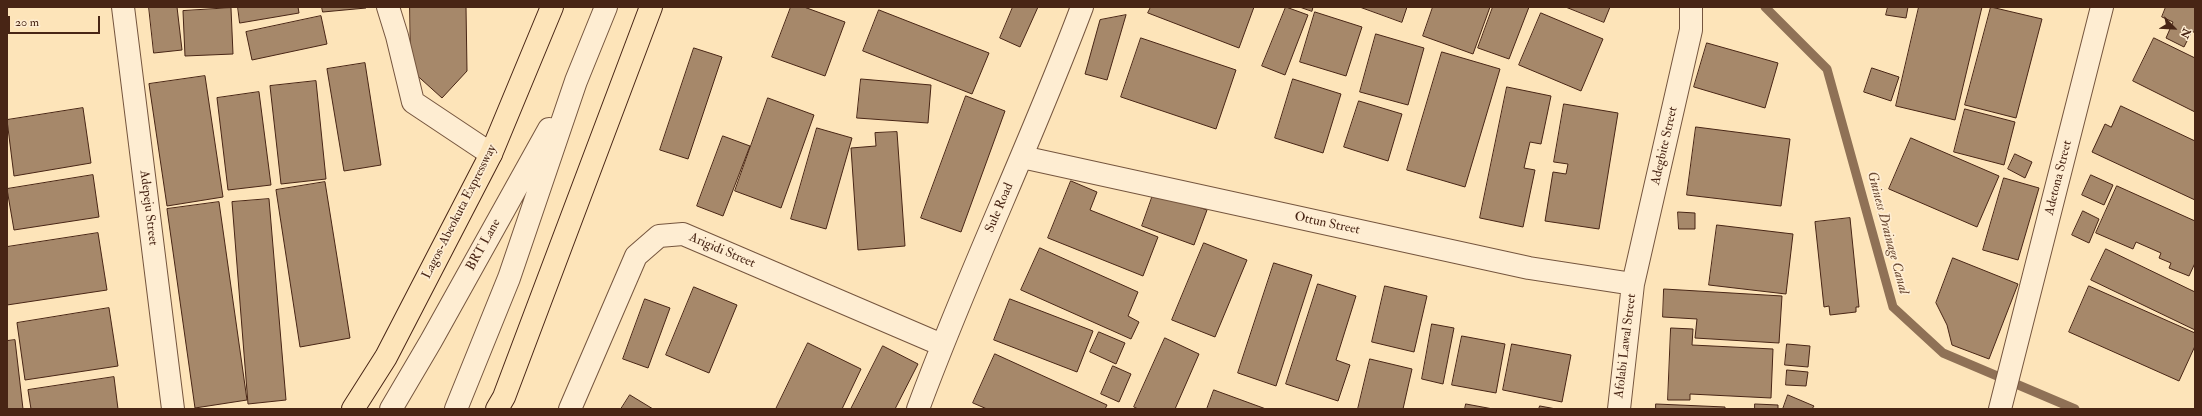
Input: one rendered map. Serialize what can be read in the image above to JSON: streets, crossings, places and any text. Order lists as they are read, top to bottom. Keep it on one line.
{"streets":{"highway":["Lagos-Abeokuta Expressway"],"street":["Adegbite Street","Adetona Street","Adepeju Street","Sule Road","Ottun Street","BRT Lane","Arigidi Street","Afolabi Lawal Street"]},"crossings":[["Adegbite Street","Ottun Street"],["Adegbite Street","Afolabi Lawal Street"],["Sule Road","Ottun Street"],["Sule Road","Arigidi Street"],["Ottun Street","Afolabi Lawal Street"]],"water":["Guiness Drainage Canal"],"scale_bar":"20 m","north":"bottom right"}
